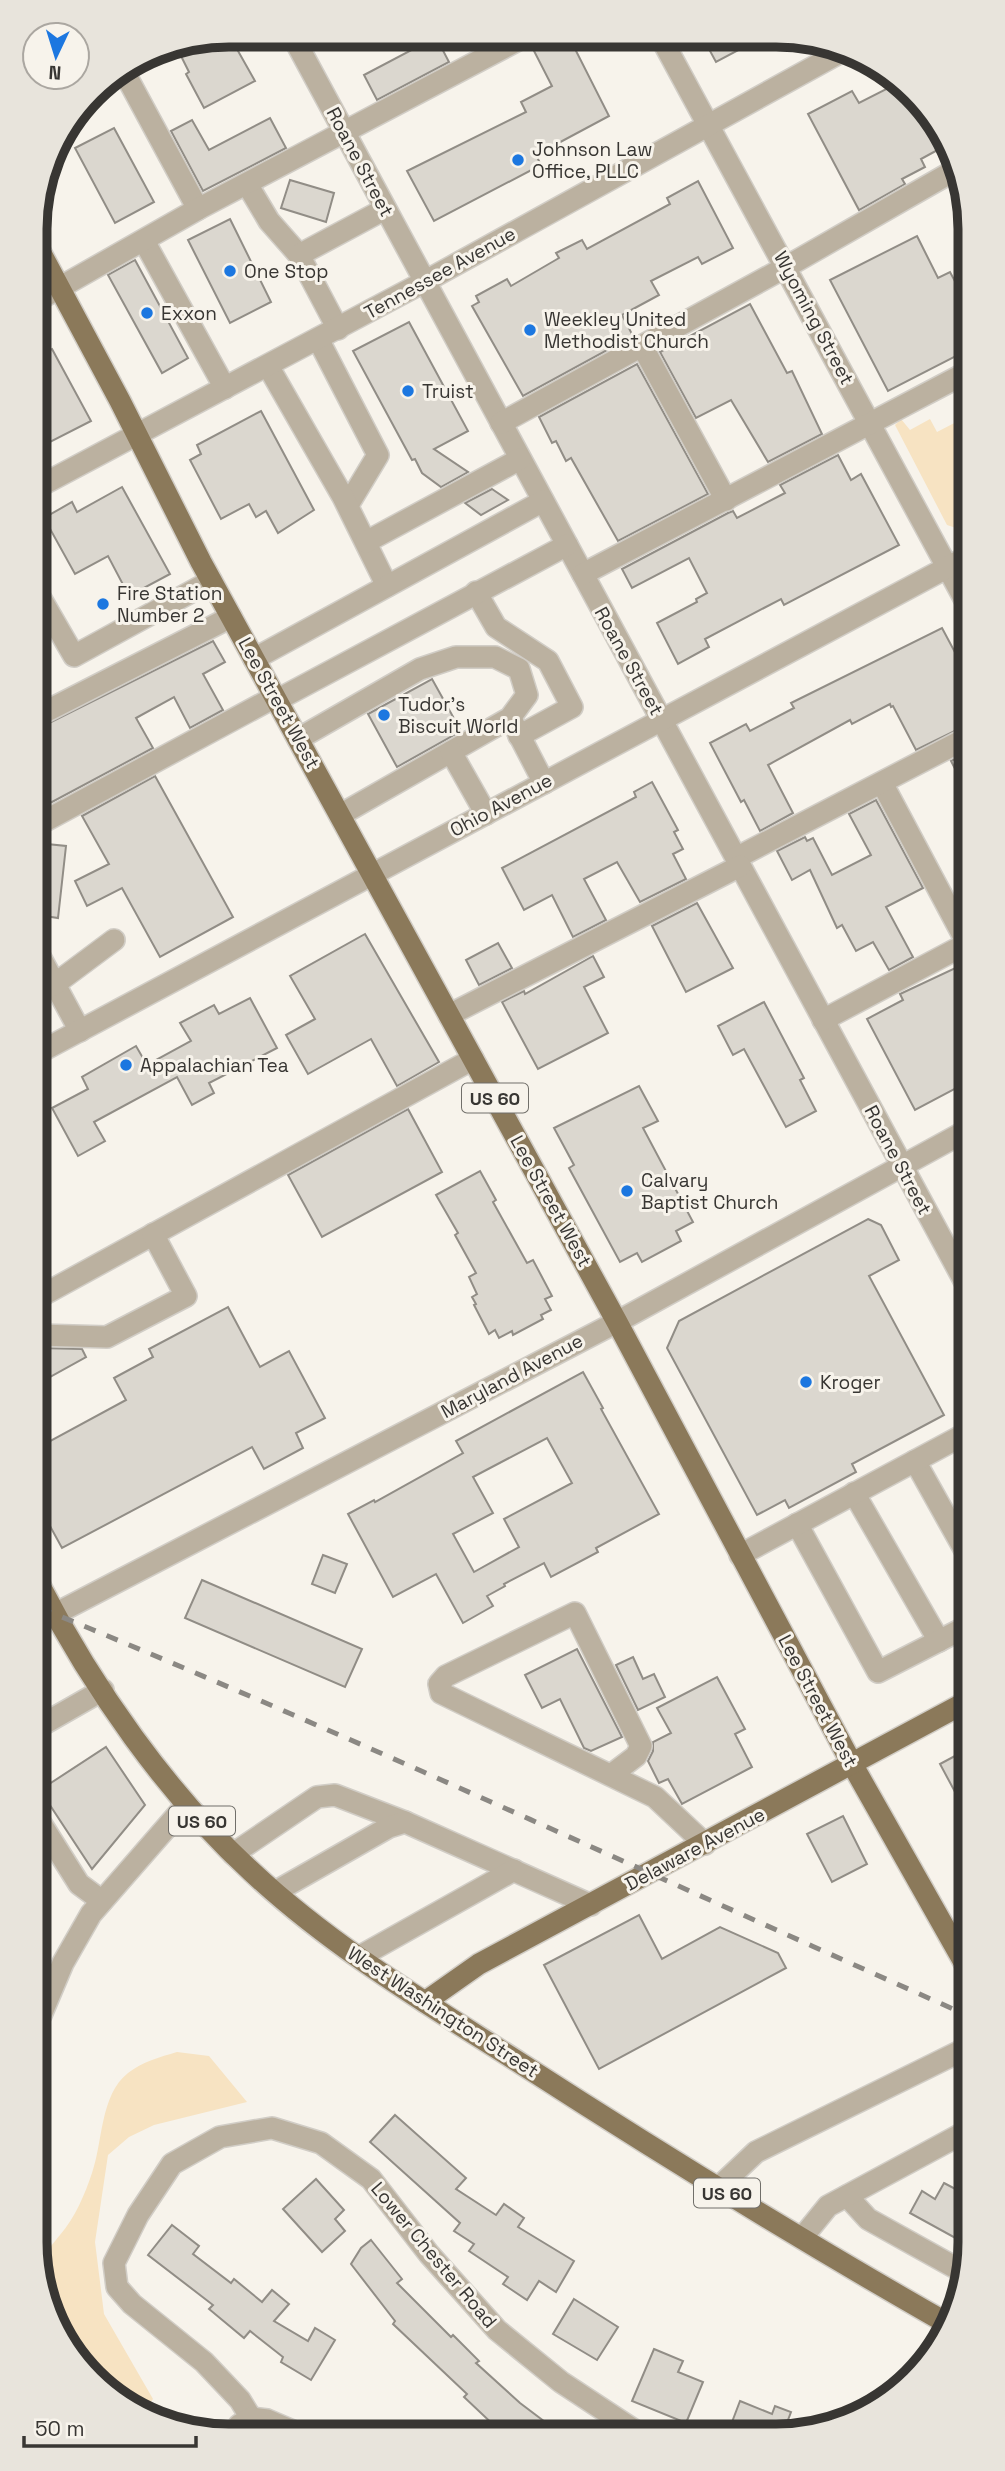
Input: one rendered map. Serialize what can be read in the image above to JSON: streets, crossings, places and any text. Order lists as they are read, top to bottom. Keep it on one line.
{"streets":{"main road":["Lee Street West","US 60","Delaware Avenue","West Washington Street"],"street":["Roane Street","Tennessee Avenue","Wyoming Street","Ohio Avenue","Maryland Avenue","Lower Chester Road"]},"crossings":[["Roane Street","Tennessee Avenue"],["Roane Street","Ohio Avenue"],["Roane Street","Maryland Avenue"],["Tennessee Avenue","Wyoming Street"],["Tennessee Avenue","Lee Street West"],["Wyoming Street","Ohio Avenue"],["Lee Street West","Ohio Avenue"],["Lee Street West","Maryland Avenue"],["Lee Street West","Delaware Avenue"],["Maryland Avenue","West Washington Street"],["Delaware Avenue","West Washington Street"]],"places":["Johnson Law Office, PLLC","One Stop","Exxon","Weekley United Methodist Church","Truist","Fire Station Number 2","Tudor's Biscuit World","Appalachian Tea","Calvary Baptist Church","Kroger"],"scale_bar":"50 m","north":"bottom"}
